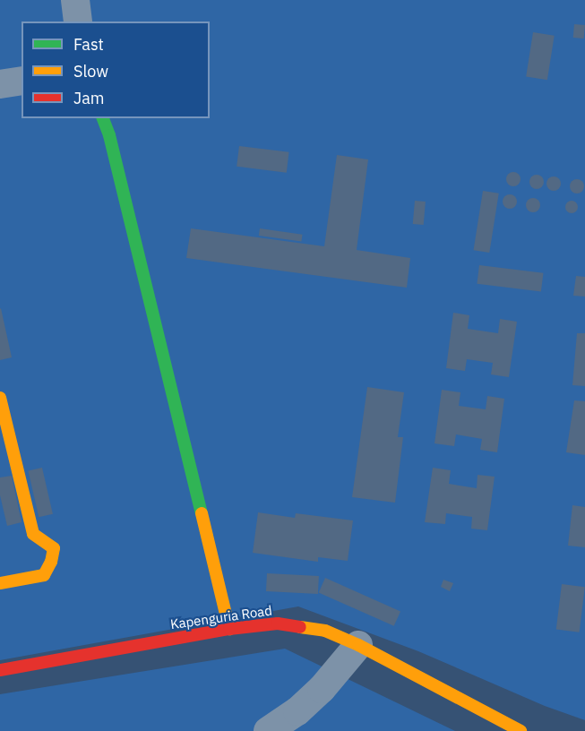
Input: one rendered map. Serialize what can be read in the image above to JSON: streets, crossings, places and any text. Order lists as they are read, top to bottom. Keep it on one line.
{"streets":{"street":["Kapenguria Road"]},"legend":["Fast","Slow","Jam"]}
